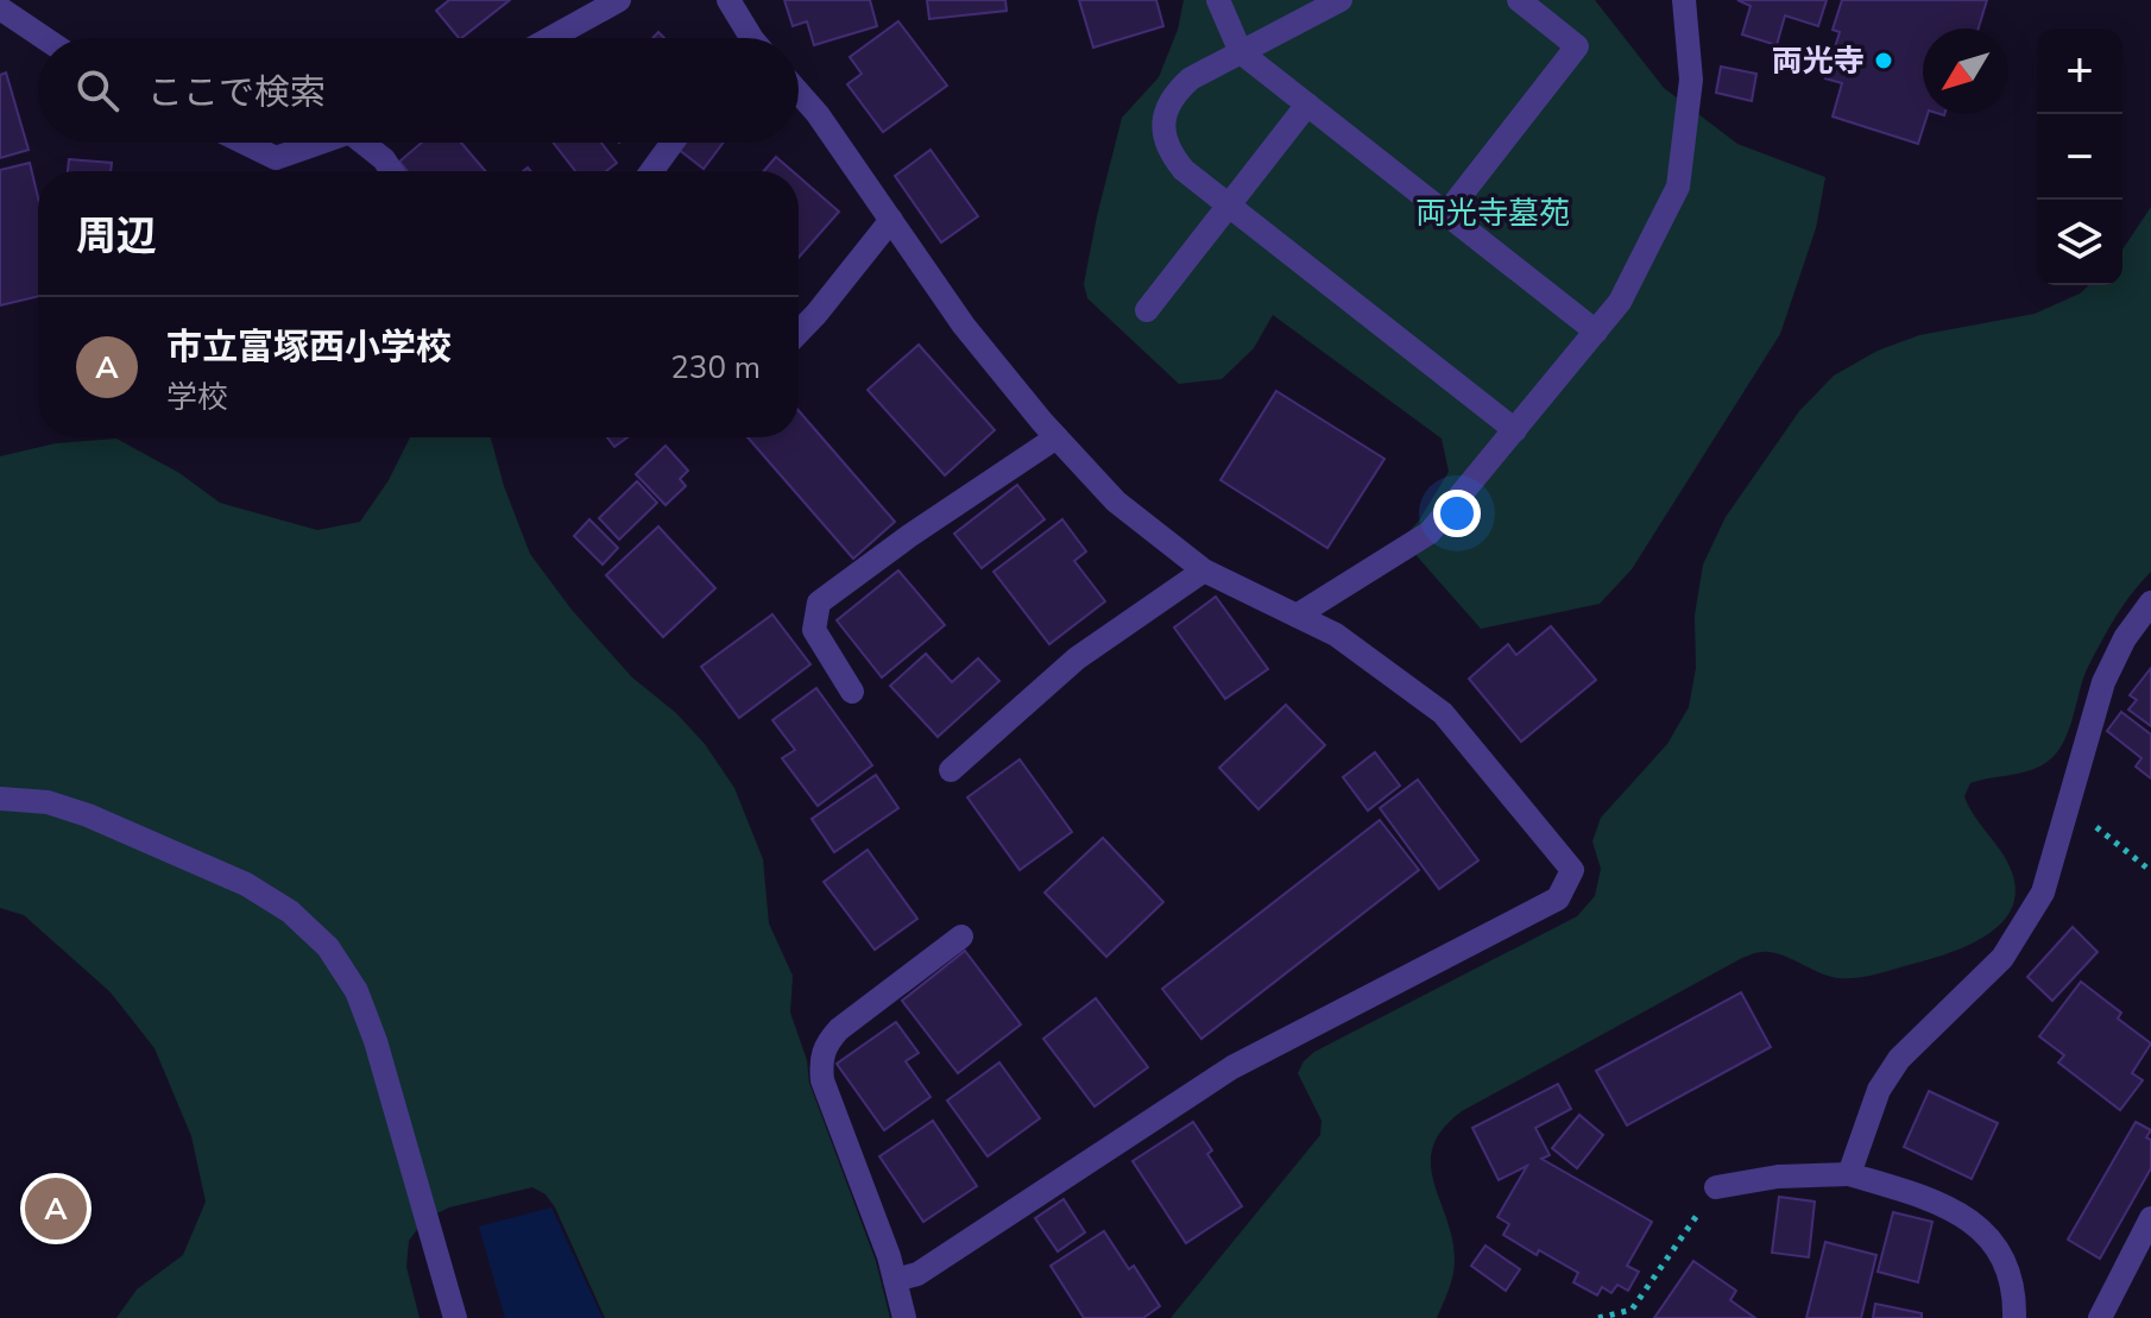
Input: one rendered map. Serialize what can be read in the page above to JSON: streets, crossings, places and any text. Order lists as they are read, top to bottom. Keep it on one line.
{"parks":["両光寺墓苑"],"places":["両光寺"],"north":"bottom left","page":{"map_buttons":["+","−"],"search":"ここで検索","heading":"周辺","list":[{"mark":"A","name":"市立富塚西小学校","note":"学校","value":"230 m"}],"pins":"A"}}
